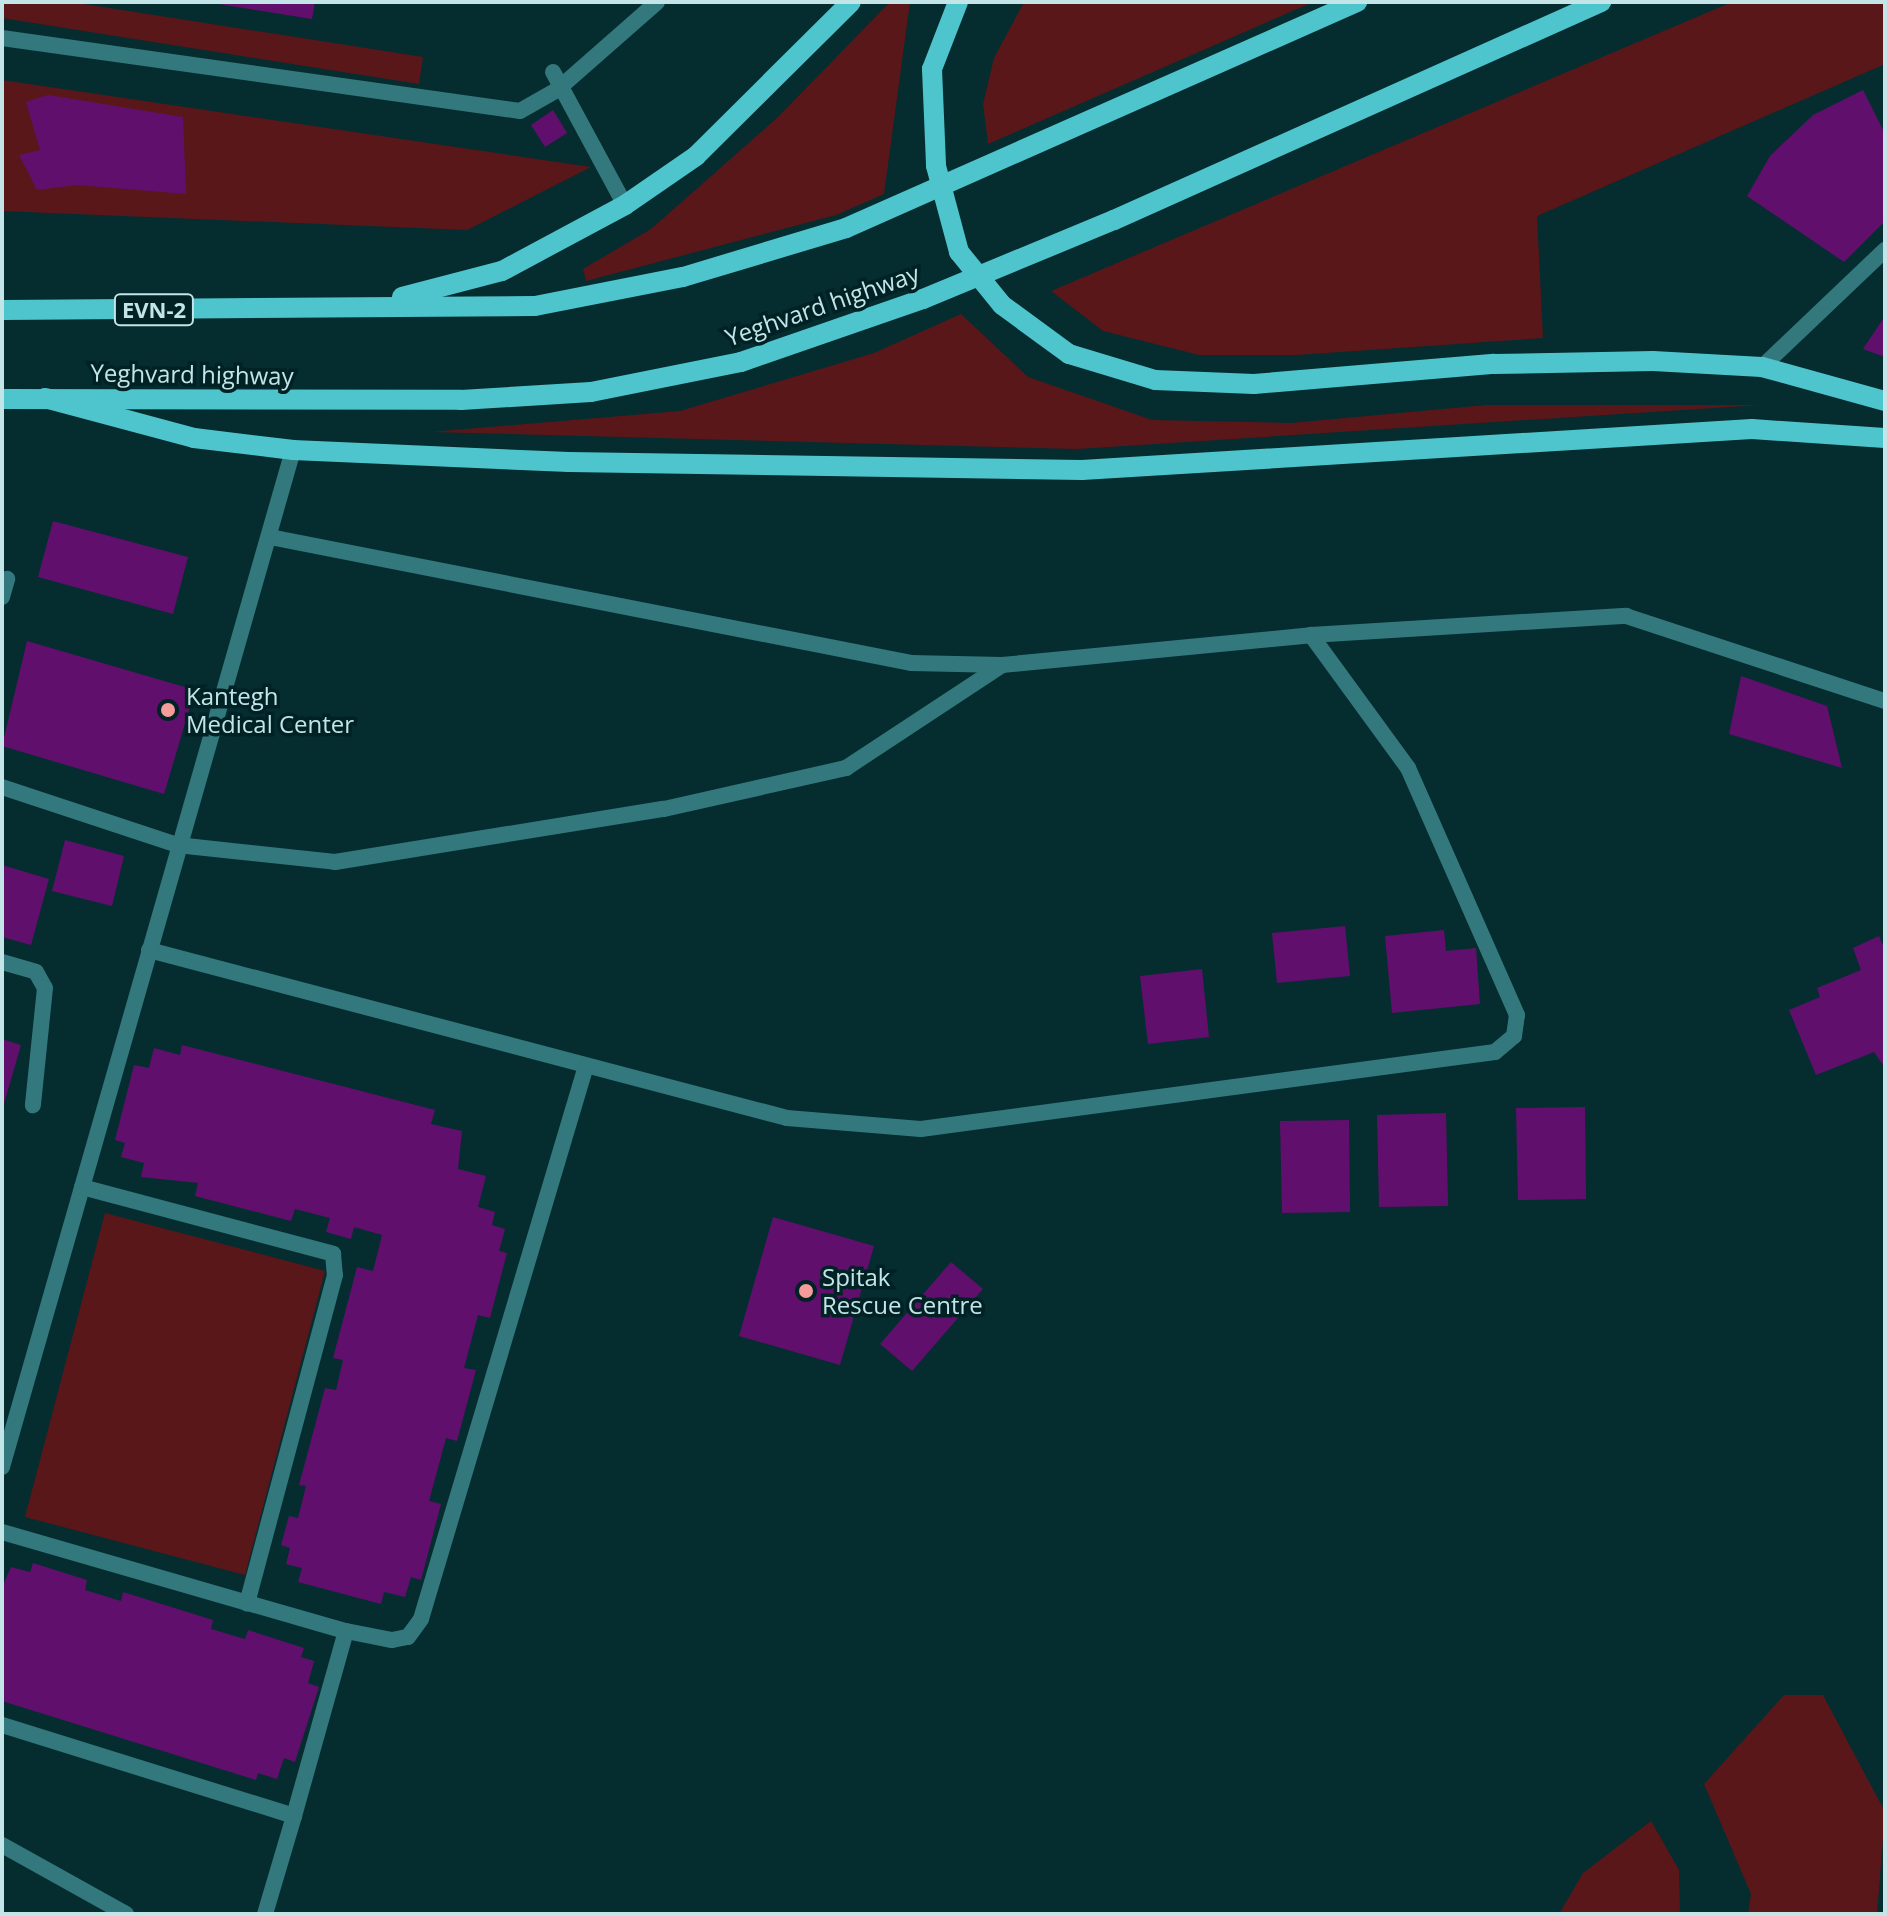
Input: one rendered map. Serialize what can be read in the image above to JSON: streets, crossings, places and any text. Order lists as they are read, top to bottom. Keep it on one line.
{"streets":{"main road":["Yeghvard highway","EVN-2"]},"places":["Kantegh Medical Center","Spitak Rescue Centre"]}
